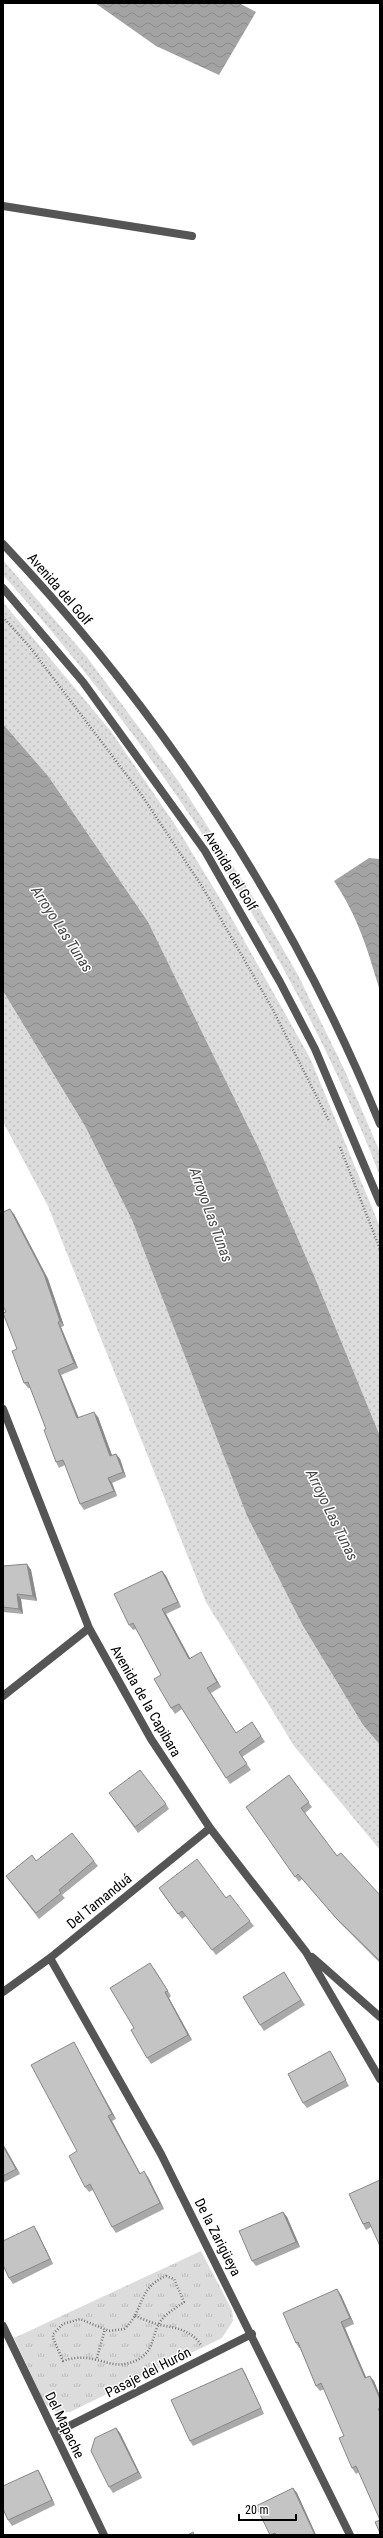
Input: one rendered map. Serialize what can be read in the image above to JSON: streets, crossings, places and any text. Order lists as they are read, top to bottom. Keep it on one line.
{"streets":{"street":["Avenida del Golf","Avenida de la Capibara","Del Tamanduá","De la Zarigüeya","Pasaje del Hurón","Del Mapache"]},"crossings":[["Avenida de la Capibara","Del Tamanduá"],["Del Tamanduá","De la Zarigüeya"],["De la Zarigüeya","Pasaje del Hurón"],["Pasaje del Hurón","Del Mapache"]],"water":["Arroyo Las Tunas"],"scale_bar":"20 m"}
